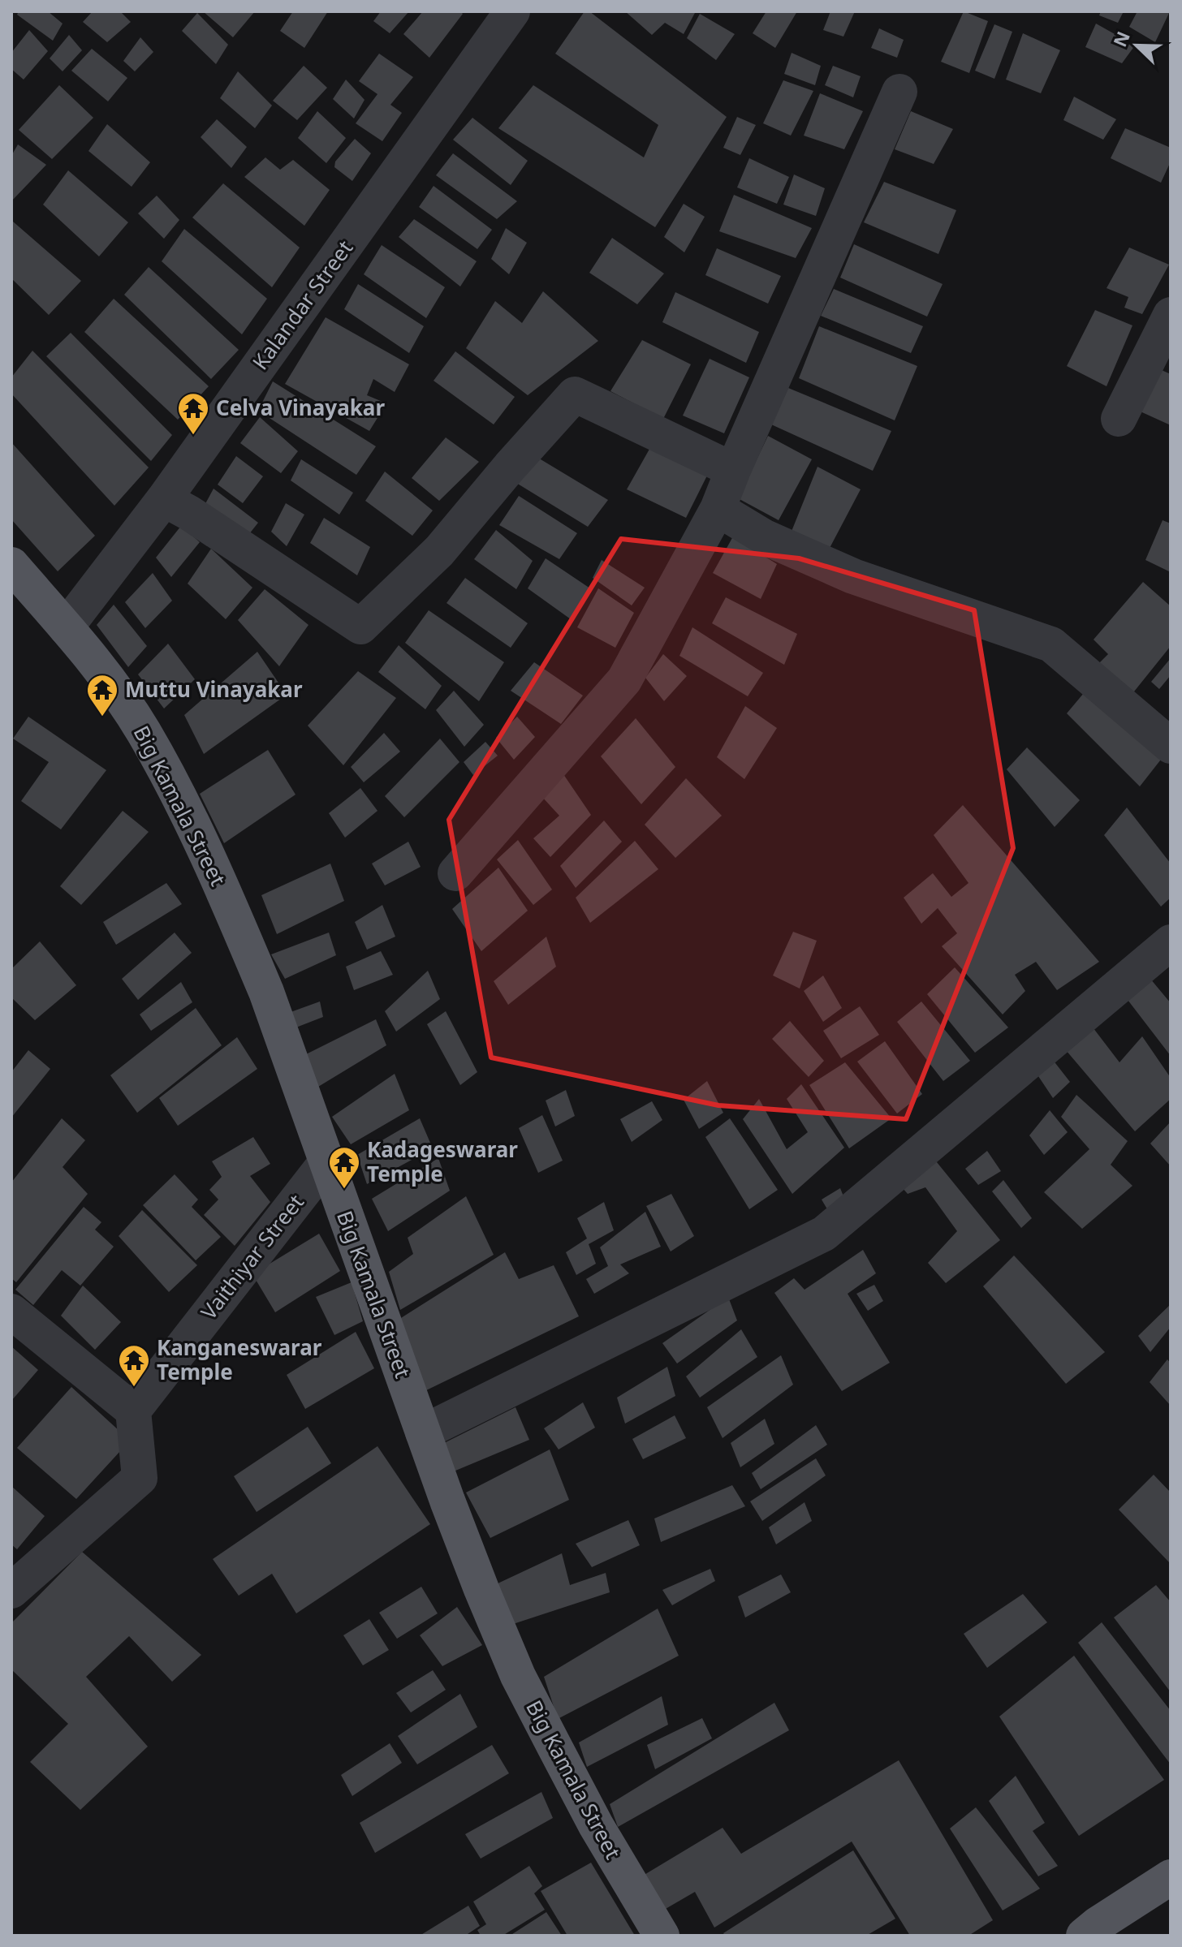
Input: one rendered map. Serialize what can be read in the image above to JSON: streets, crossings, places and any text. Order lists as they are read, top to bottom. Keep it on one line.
{"streets":{"main road":["Big Kamala Street"],"street":["Kalandar Street","Vaithiyar Street"]},"crossings":[["Kalandar Street","Big Kamala Street"],["Big Kamala Street","Vaithiyar Street"]],"places":{"temple":["Celva Vinayakar","Muttu Vinayakar","Kadageswarar Temple","Kanganeswarar Temple"]},"north":"top left"}
